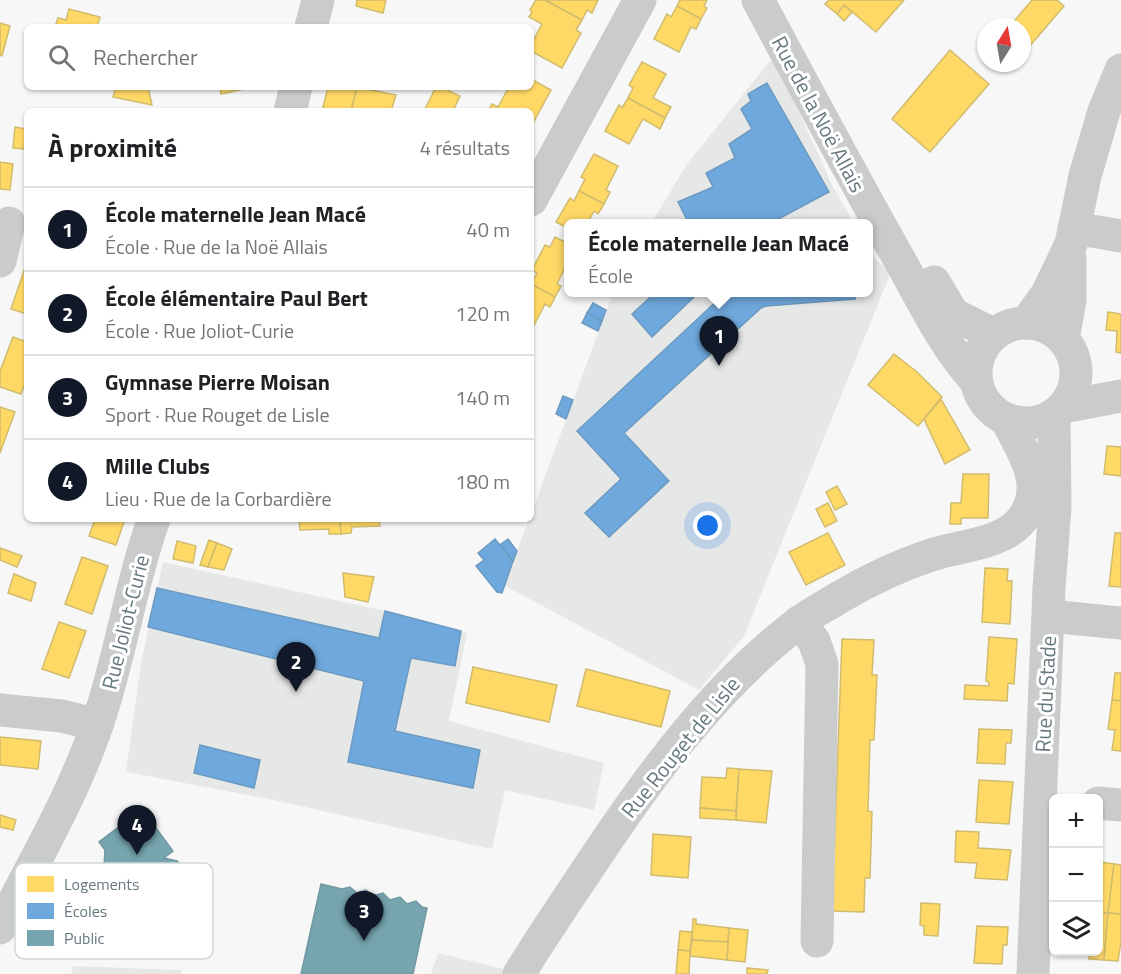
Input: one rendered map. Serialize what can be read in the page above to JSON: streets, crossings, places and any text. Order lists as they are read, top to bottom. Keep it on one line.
{"streets":{"street":["Rue de la Noë Allais","Rue Joliot-Curie","Rue du Stade","Rue Rouget de Lisle"]},"crossings":[["Rue de la Noë Allais","Rue du Stade"]],"legend":["Logements","Écoles","Public"],"north":"top","page":{"search":"Rechercher","heading":["À proximité","4 résultats"],"list":[{"mark":"1","name":"École maternelle Jean Macé","note":"École · Rue de la Noë Allais","value":"40 m"},{"mark":"2","name":"École élémentaire Paul Bert","note":"École · Rue Joliot-Curie","value":"120 m"},{"mark":"3","name":"Gymnase Pierre Moisan","note":"Sport · Rue Rouget de Lisle","value":"140 m"},{"mark":"4","name":"Mille Clubs","note":"Lieu · Rue de la Corbardière","value":"180 m"}],"popup":["École maternelle Jean Macé","École"],"pins":["1","2","4","3"],"map_buttons":["+","−"]}}
